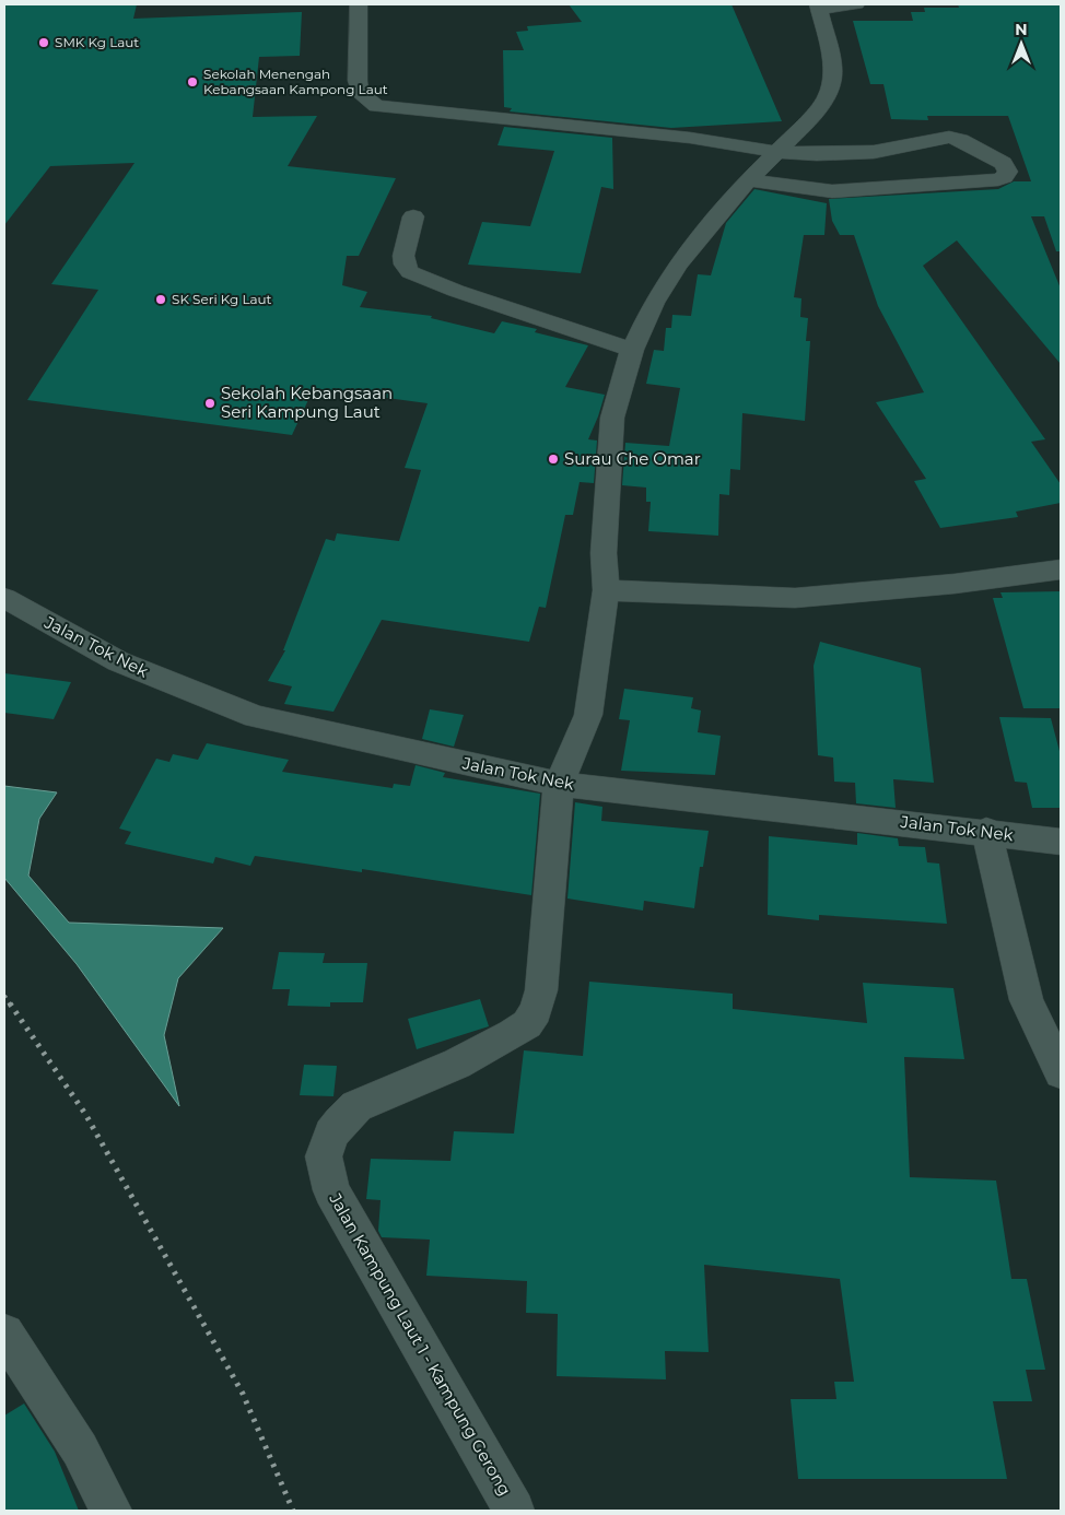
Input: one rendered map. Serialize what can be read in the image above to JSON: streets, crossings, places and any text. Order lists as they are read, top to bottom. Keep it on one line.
{"streets":{"street":["Jalan Tok Nek","Jalan Kampung Laut 1 - Kampung Gerong"]},"crossings":[["Jalan Tok Nek","Jalan Kampung Laut 1 - Kampung Gerong"]],"places":["SMK Kg Laut","Sekolah Menengah Kebangsaan Kampong Laut","SK Seri Kg Laut","Sekolah Kebangsaan Seri Kampung Laut","Surau Che Omar"],"north":"top"}
